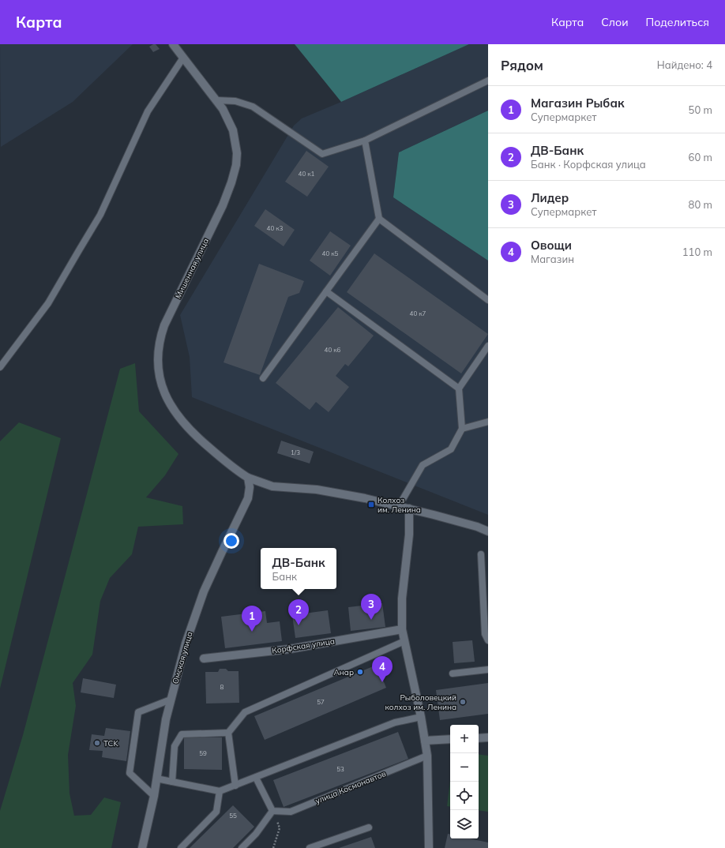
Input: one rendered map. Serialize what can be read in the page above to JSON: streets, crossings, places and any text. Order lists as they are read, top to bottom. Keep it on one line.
{"streets":{"main road":["Мишенная улица","Корфская улица","Омская улица"],"lane":["улица Космонавтов"]},"crossings":[["Мишенная улица","Омская улица"]],"places":{"transit":["Колхоз им. Ленина"],"other":["Анар","Рыболовецкий колхоз им. Ленина","TCK"]},"house_numbers":["40 к1","40 к3","40 к5","40 к7","40 к6","1/3","8","57","59","53","55"],"page":{"header":"Карта","nav":["Карта","Слои","Поделиться"],"heading":["Рядом","Найдено: 4"],"list":[{"mark":"1","name":"Магазин Рыбак","note":"Супермаркет","value":"50 m"},{"mark":"2","name":"ДВ-Банк","note":"Банк · Корфская улица","value":"60 m"},{"mark":"3","name":"Лидер","note":"Супермаркет","value":"80 m"},{"mark":"4","name":"Овощи","note":"Магазин","value":"110 m"}],"popup":["ДВ-Банк","Банк"],"pins":["3","2","1","4"],"map_buttons":["+","−"]}}
